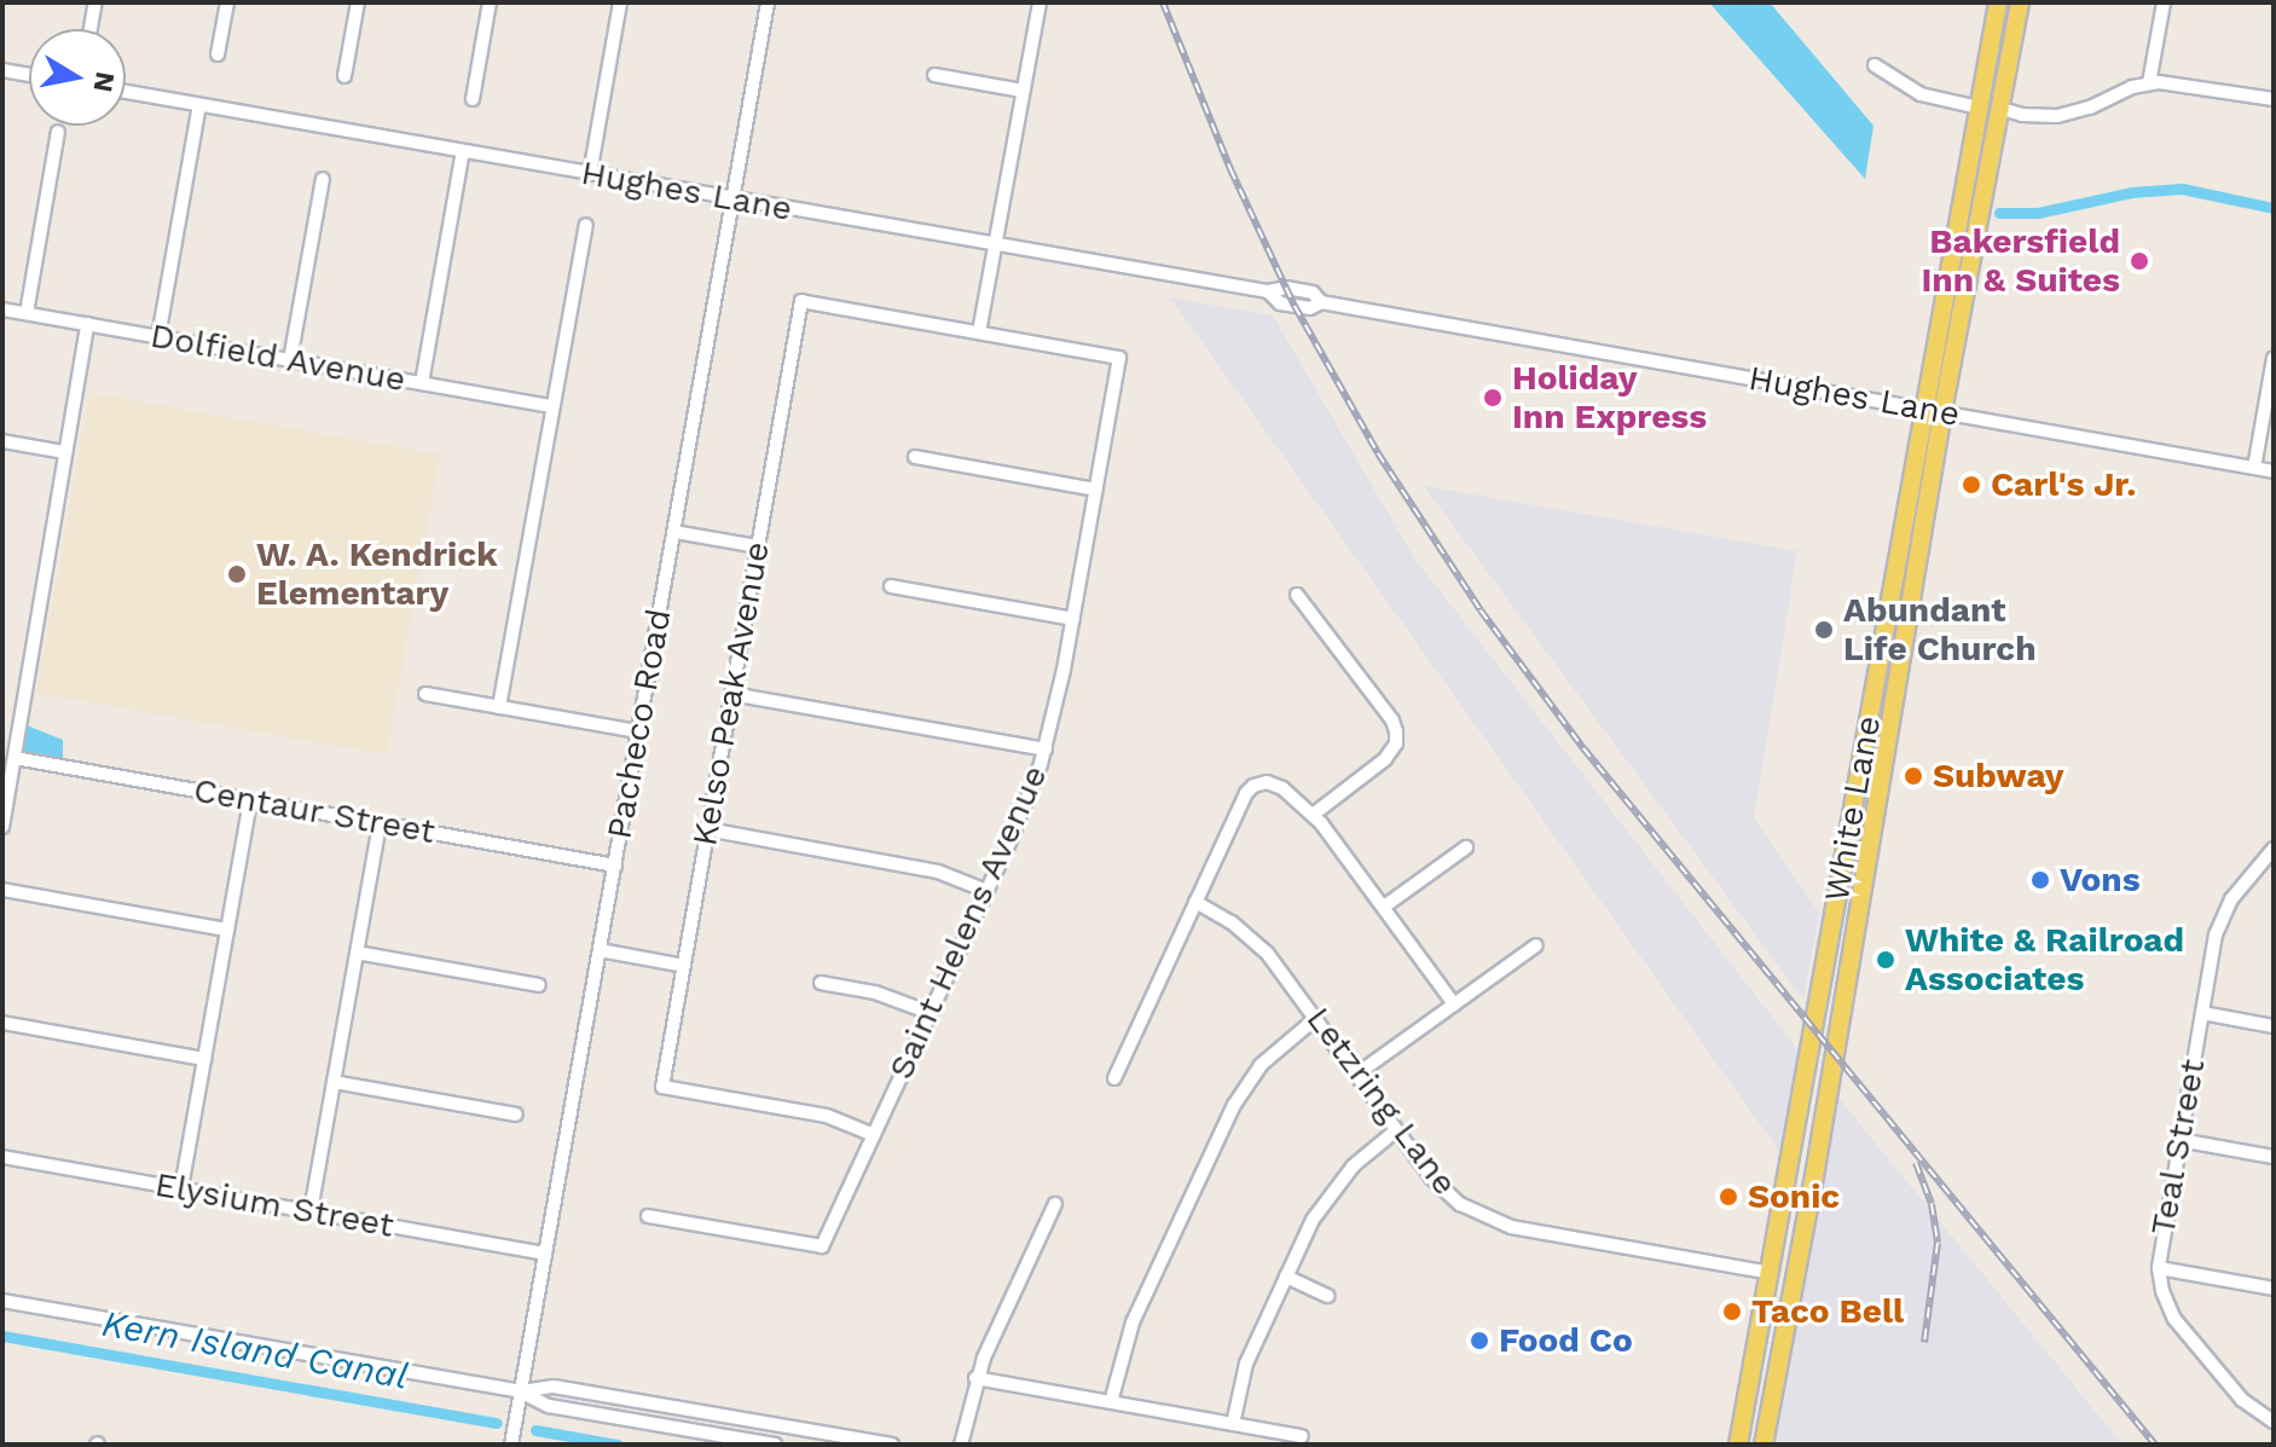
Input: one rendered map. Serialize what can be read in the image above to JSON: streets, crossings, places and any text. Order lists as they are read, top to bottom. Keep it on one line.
{"streets":{"main road":["White Lane"],"street":["Hughes Lane","Dolfield Avenue","Kelso Peak Avenue","Pacheco Road","Centaur Street","Saint Helens Avenue","Letzring Lane","Teal Street","Elysium Street"]},"crossings":[["Hughes Lane","Pacheco Road"],["Hughes Lane","White Lane"],["Kelso Peak Avenue","Saint Helens Avenue"],["Pacheco Road","Centaur Street"],["Pacheco Road","Elysium Street"],["White Lane","Letzring Lane"]],"water":["Kern Island Canal"],"places":["Bakersfield Inn & Suites","Holiday Inn Express","Carl's Jr.","W. A. Kendrick Elementary","Abundant Life Church","Subway","Vons","White & Railroad Associates","Sonic","Taco Bell","Food Co"],"north":"right"}
